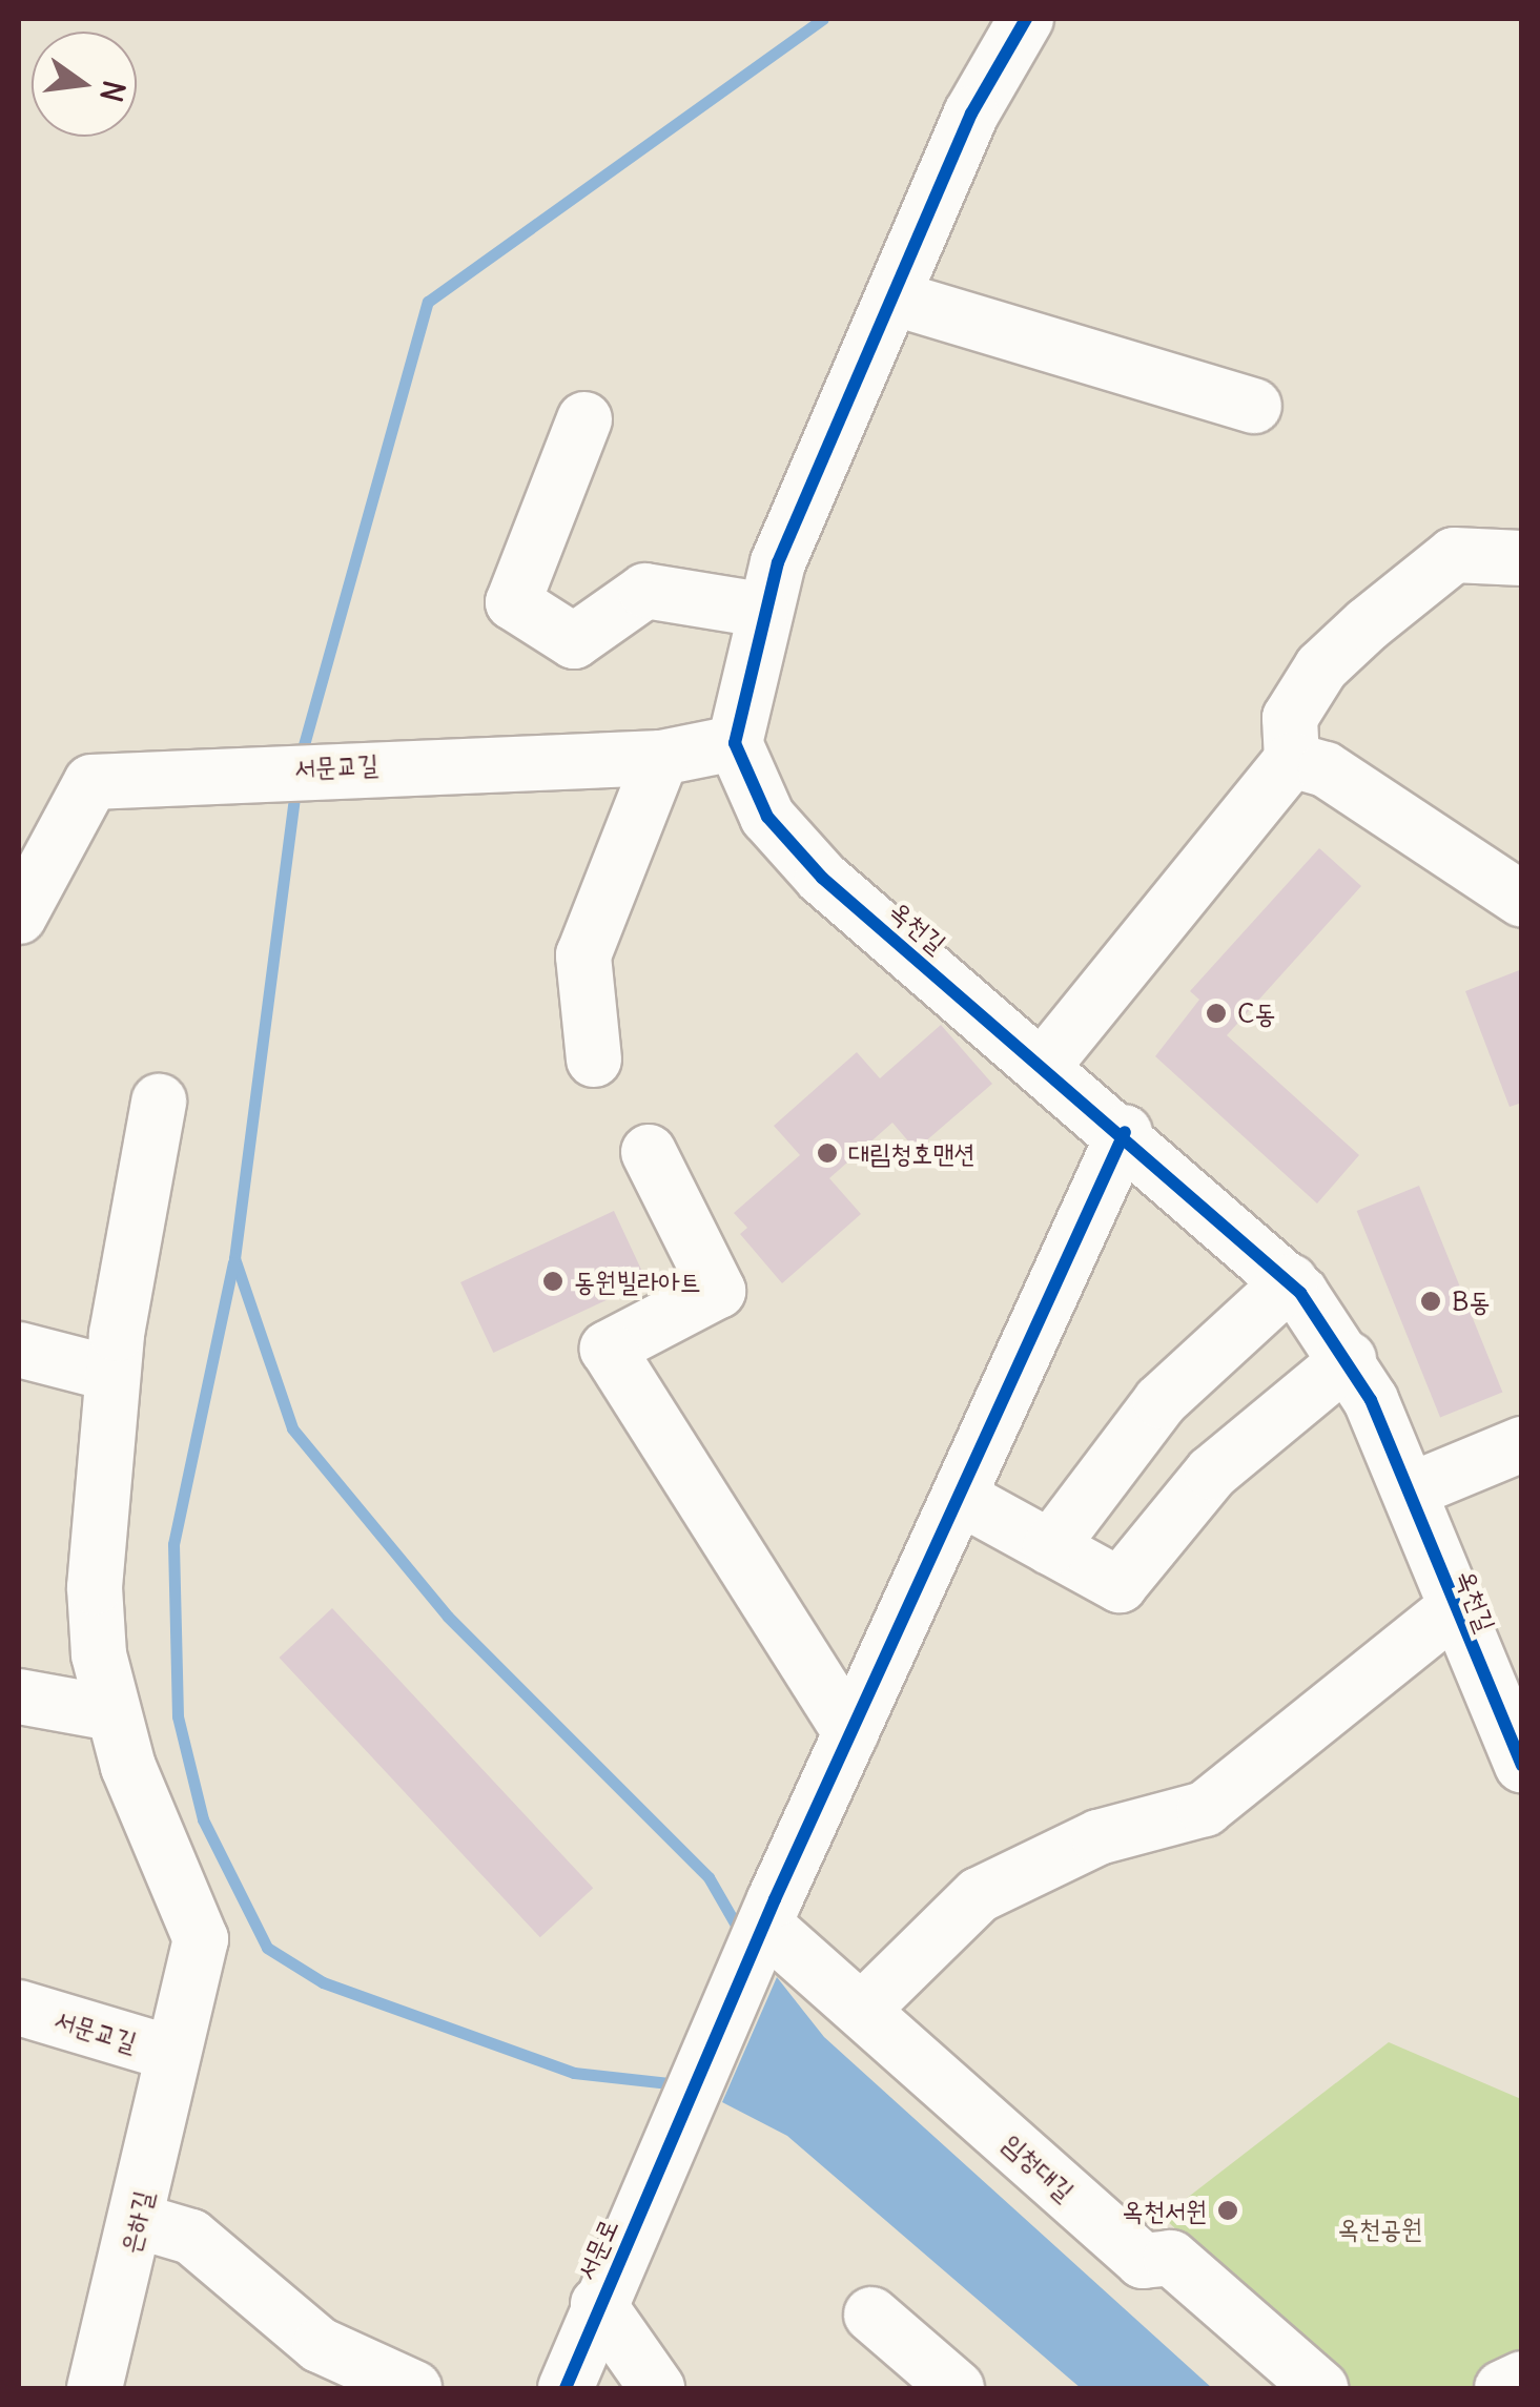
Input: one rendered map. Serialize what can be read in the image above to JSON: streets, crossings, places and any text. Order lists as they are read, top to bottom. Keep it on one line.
{"streets":{"street":["서문교길","옥천길","임청대길","은하길","서문로"]},"crossings":[["서문교길","옥천길"],["서문교길","은하길"],["옥천길","임청대길"],["옥천길","서문로"],["임청대길","서문로"]],"parks":["옥천공원"],"places":["C동","대림청호맨션","동원빌라아트","B동","옥천서원"],"north":"right"}
